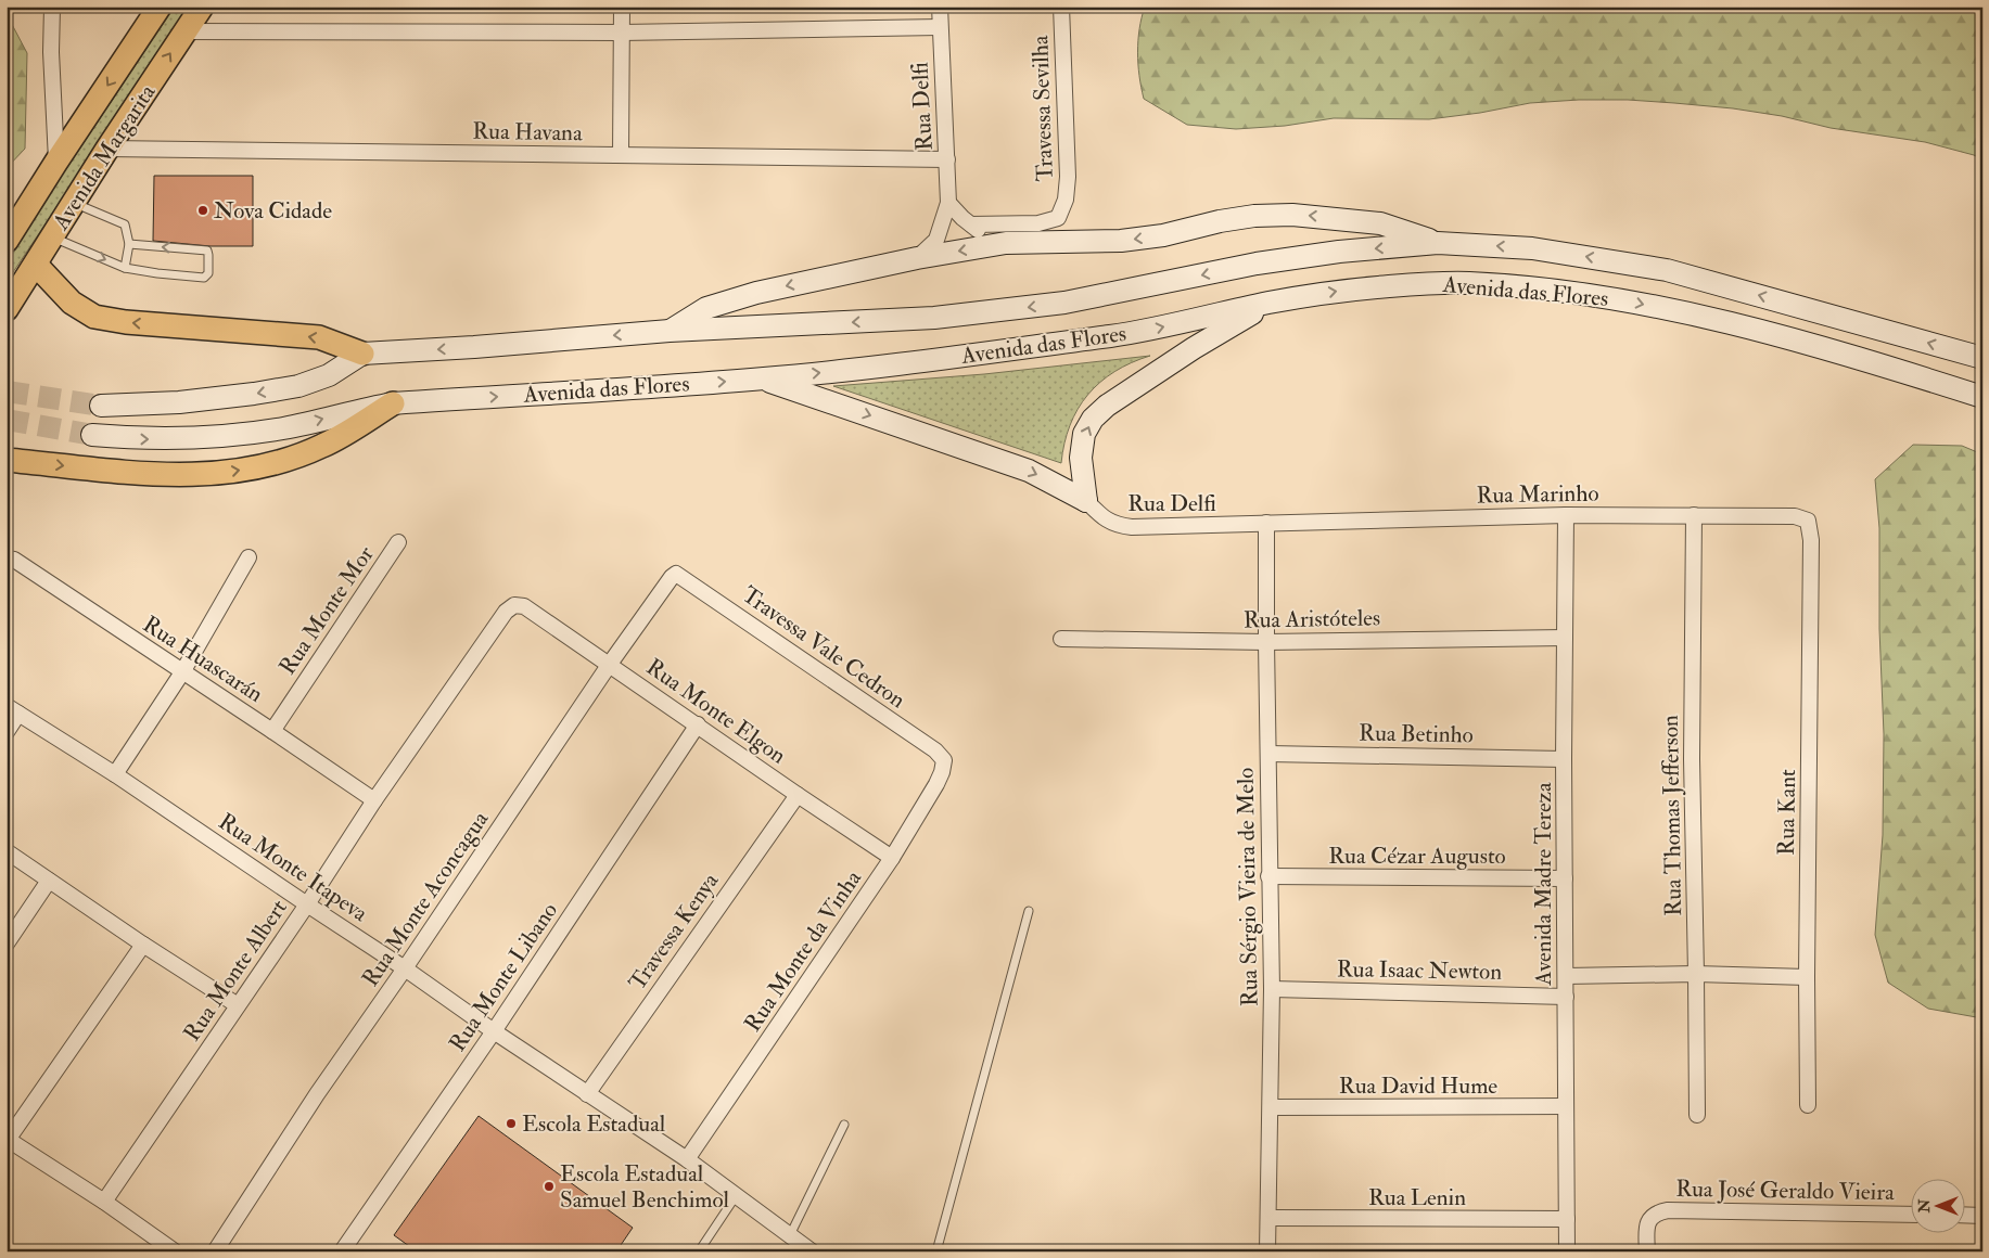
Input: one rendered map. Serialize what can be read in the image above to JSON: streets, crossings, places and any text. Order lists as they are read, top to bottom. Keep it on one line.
{"streets":{"main road":["Avenida Margarita","Avenida das Flores"],"street":["Rua Delfi","Travessa Sevilha","Rua Havana","Rua Marinho","Rua Monte Mor","Rua Aristóteles","Travessa Vale Cedron","Rua Huascarán","Rua Monte Elgon","Rua Betinho","Rua Kant","Rua Thomas Jefferson","Rua Cézar Augusto","Rua Monte Itapeva","Avenida Madre Tereza","Rua Sérgio Vieira de Melo","Rua Monte Aconcagua","Travessa Kenya","Rua Monte da Vinha","Rua Monte Albert","Rua Isaac Newton","Rua Monte Libano","Rua David Hume","Rua José Geraldo Vieira","Rua Lenin"]},"crossings":[["Rua Delfi","Rua Havana"],["Rua Delfi","Rua Marinho"],["Rua Delfi","Rua Sérgio Vieira de Melo"],["Rua Havana","Avenida Margarita"],["Rua Marinho","Rua Kant"],["Rua Marinho","Rua Thomas Jefferson"],["Rua Marinho","Avenida Madre Tereza"],["Rua Marinho","Rua Sérgio Vieira de Melo"],["Rua Monte Mor","Rua Huascarán"],["Rua Aristóteles","Avenida Madre Tereza"],["Rua Aristóteles","Rua Sérgio Vieira de Melo"],["Travessa Vale Cedron","Rua Monte Aconcagua"],["Travessa Vale Cedron","Rua Monte da Vinha"],["Rua Huascarán","Rua Monte Albert"],["Rua Monte Elgon","Rua Monte Aconcagua"],["Rua Monte Elgon","Travessa Kenya"],["Rua Monte Elgon","Rua Monte da Vinha"],["Rua Monte Elgon","Rua Monte Albert"],["Rua Monte Elgon","Rua Monte Libano"],["Rua Betinho","Avenida Madre Tereza"],["Rua Betinho","Rua Sérgio Vieira de Melo"],["Rua Cézar Augusto","Avenida Madre Tereza"],["Rua Cézar Augusto","Rua Sérgio Vieira de Melo"],["Rua Monte Itapeva","Rua Monte Aconcagua"],["Rua Monte Itapeva","Travessa Kenya"],["Rua Monte Itapeva","Rua Monte da Vinha"],["Rua Monte Itapeva","Rua Monte Albert"],["Rua Monte Itapeva","Rua Monte Libano"],["Avenida Madre Tereza","Rua Isaac Newton"],["Avenida Madre Tereza","Rua David Hume"],["Avenida Madre Tereza","Rua Lenin"],["Rua Sérgio Vieira de Melo","Rua Isaac Newton"],["Rua Sérgio Vieira de Melo","Rua David Hume"],["Rua Sérgio Vieira de Melo","Rua Lenin"]],"places":["Nova Cidade","Escola Estadual","Escola Estadual Samuel Benchimol"],"north":"left"}
